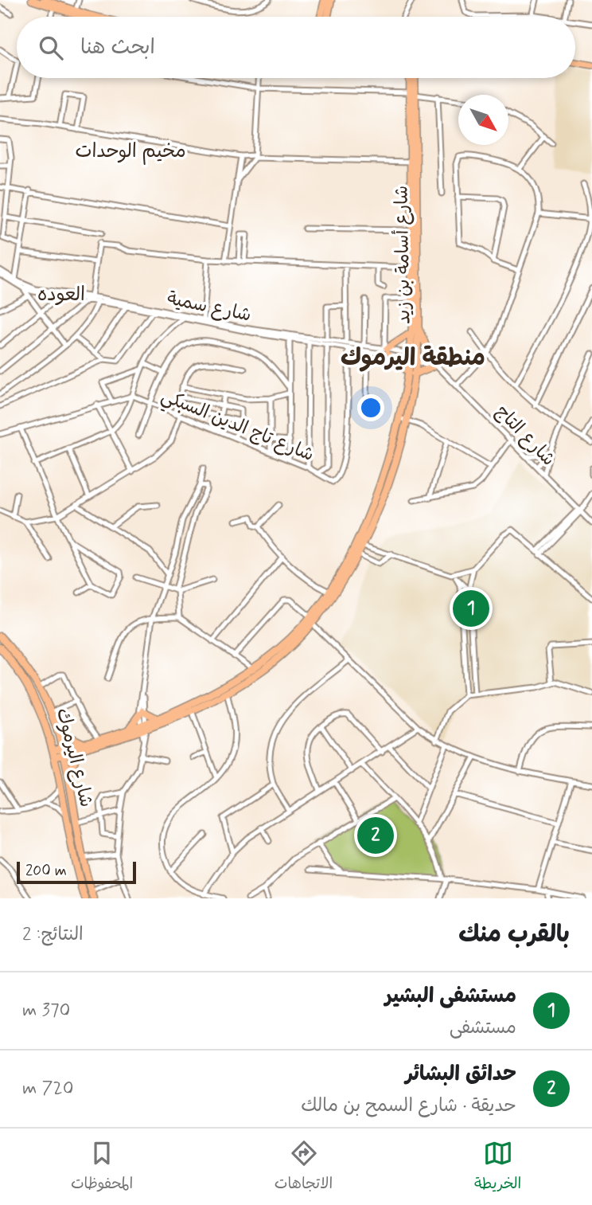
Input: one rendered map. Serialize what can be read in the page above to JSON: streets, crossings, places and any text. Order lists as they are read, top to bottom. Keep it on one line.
{"streets":{"highway":["شارع أسامة بن زيد","شارع اليرموك"],"street":["شارع سمية","شارع تاج الدين السبكي","شارع التاج"]},"crossings":[["شارع أسامة بن زيد","شارع سمية"],["شارع أسامة بن زيد","شارع التاج"],["شارع أسامة بن زيد","شارع اليرموك"],["شارع سمية","شارع تاج الدين السبكي"],["شارع سمية","شارع التاج"]],"districts":["مخيم الوحدات","العوده","منطقة اليرموك"],"scale_bar":"200 m","north":"bottom right","page":{"search":"ابحث هنا","pins":["1","2"],"scale":"200 m","heading":["بالقرب منك","النتائج: 2"],"list":[{"mark":"1","name":"مستشفى البشير","note":"مستشفى","value":"370 m"},{"mark":"2","name":"حدائق البشائر","note":"حديقة · شارع السمح بن مالك","value":"720 m"}],"nav":["الخريطة","الاتجاهات","المحفوظات"]}}
